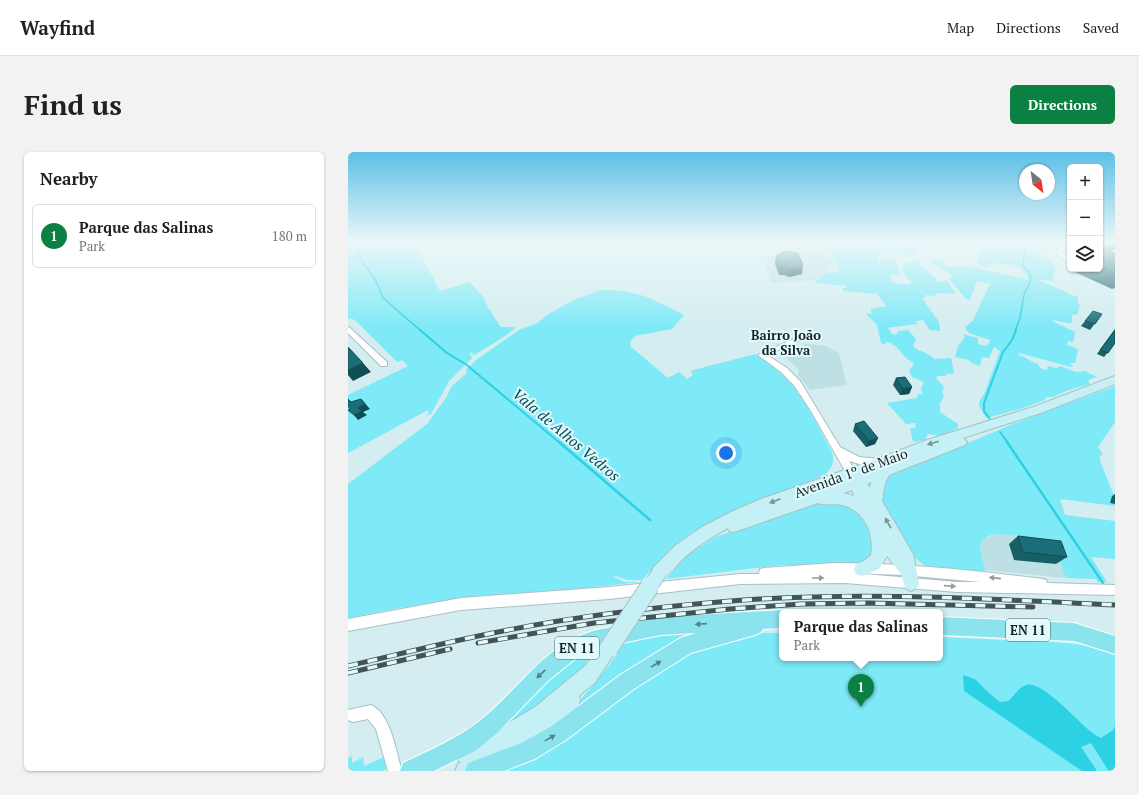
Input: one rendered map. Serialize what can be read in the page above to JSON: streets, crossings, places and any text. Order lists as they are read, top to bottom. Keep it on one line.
{"streets":{"main road":["Avenida 1º de Maio","EN 11"]},"districts":["Bairro João da Silva"],"water":["Vala de Alhos Vedros"],"north":"bottom right","page":{"header":"Wayfind","nav":["Map","Directions","Saved"],"buttons":"Directions","title":"Find us","heading":"Nearby","map_buttons":["+","−"],"list":[{"mark":"1","name":"Parque das Salinas","note":"Park","value":"180 m"}],"popup":["Parque das Salinas","Park"],"pins":"1"}}
